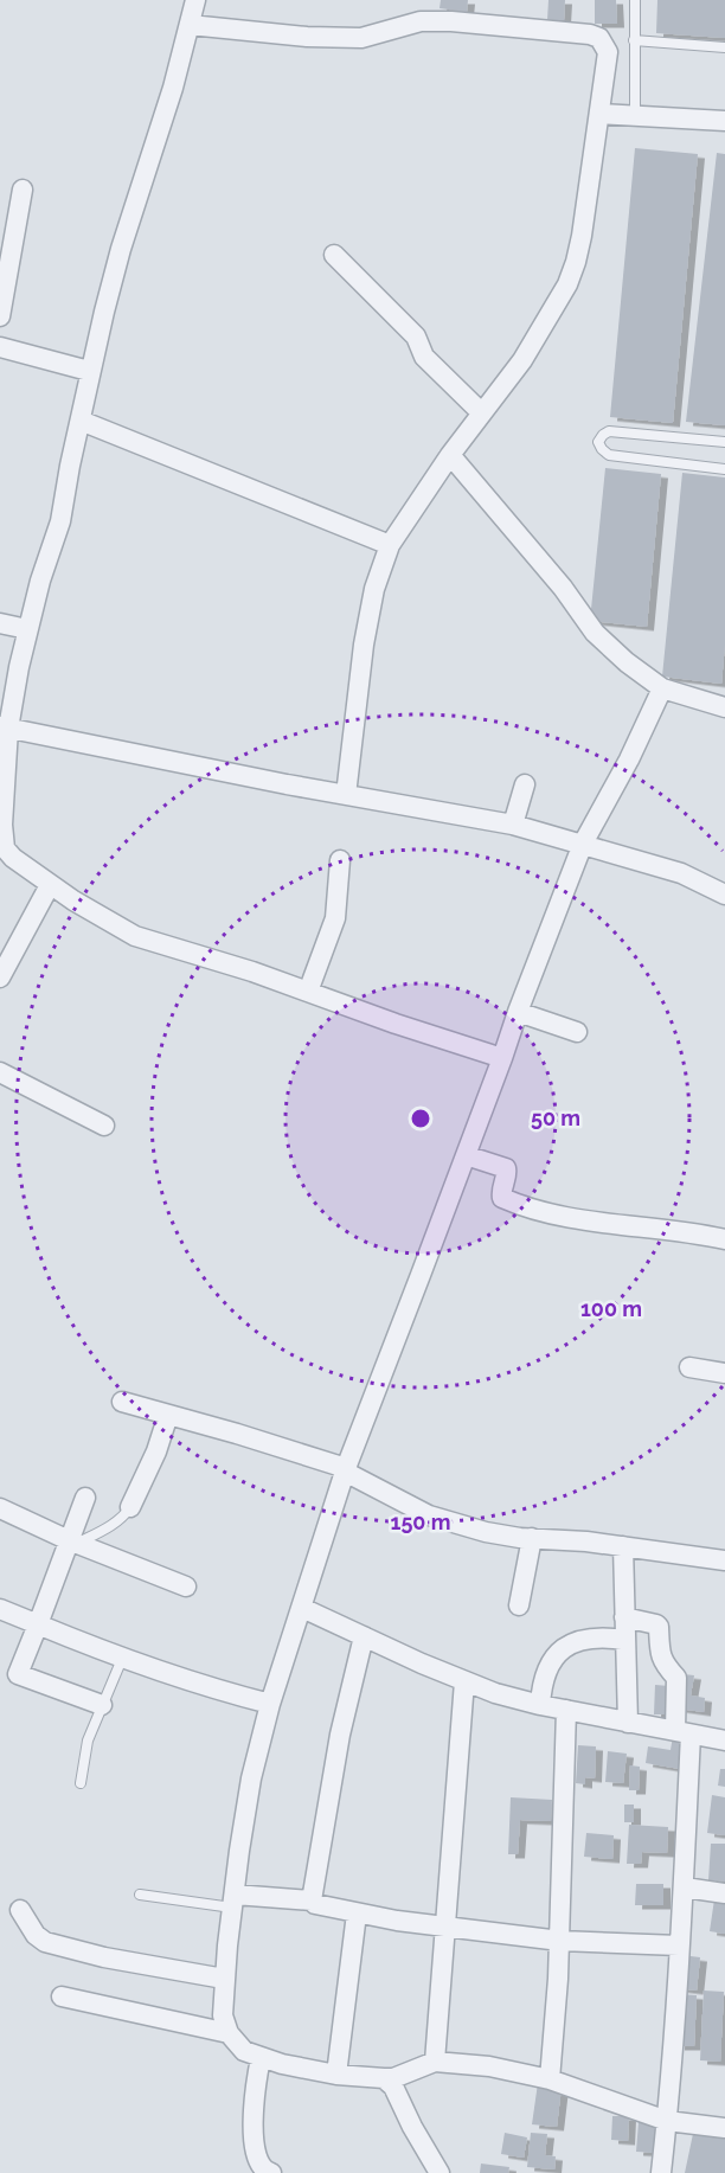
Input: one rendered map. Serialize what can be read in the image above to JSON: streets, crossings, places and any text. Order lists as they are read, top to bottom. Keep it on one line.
{"rings":["50 m","100 m","150 m"]}
